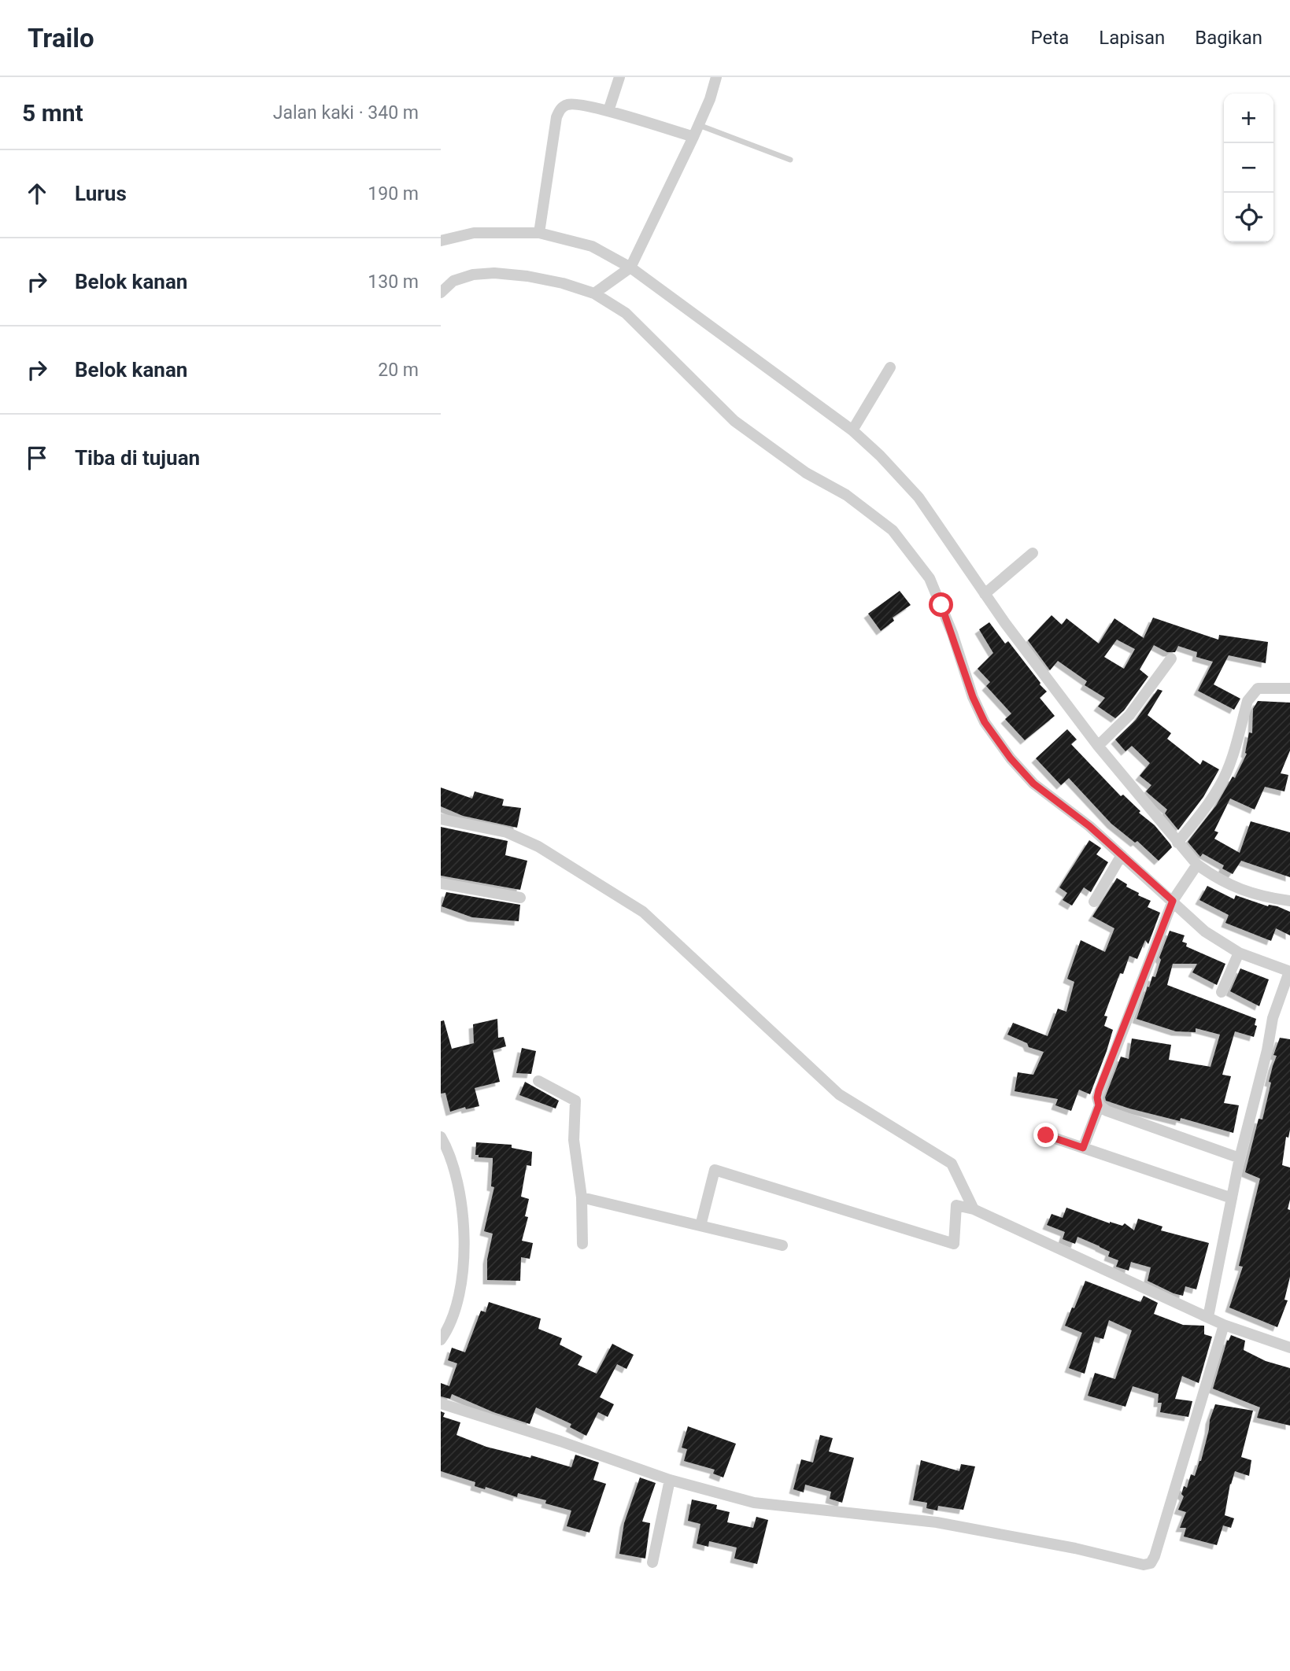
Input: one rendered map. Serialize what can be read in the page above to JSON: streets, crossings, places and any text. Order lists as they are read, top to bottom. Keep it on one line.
{"page":{"header":"Trailo","nav":["Peta","Lapisan","Bagikan"],"heading":["5 mnt","Jalan kaki · 340 m"],"map_buttons":["+","−"],"list":[["Lurus","190 m"],["Belok kanan","130 m"],["Belok kanan","20 m"],"Tiba di tujuan"]}}
